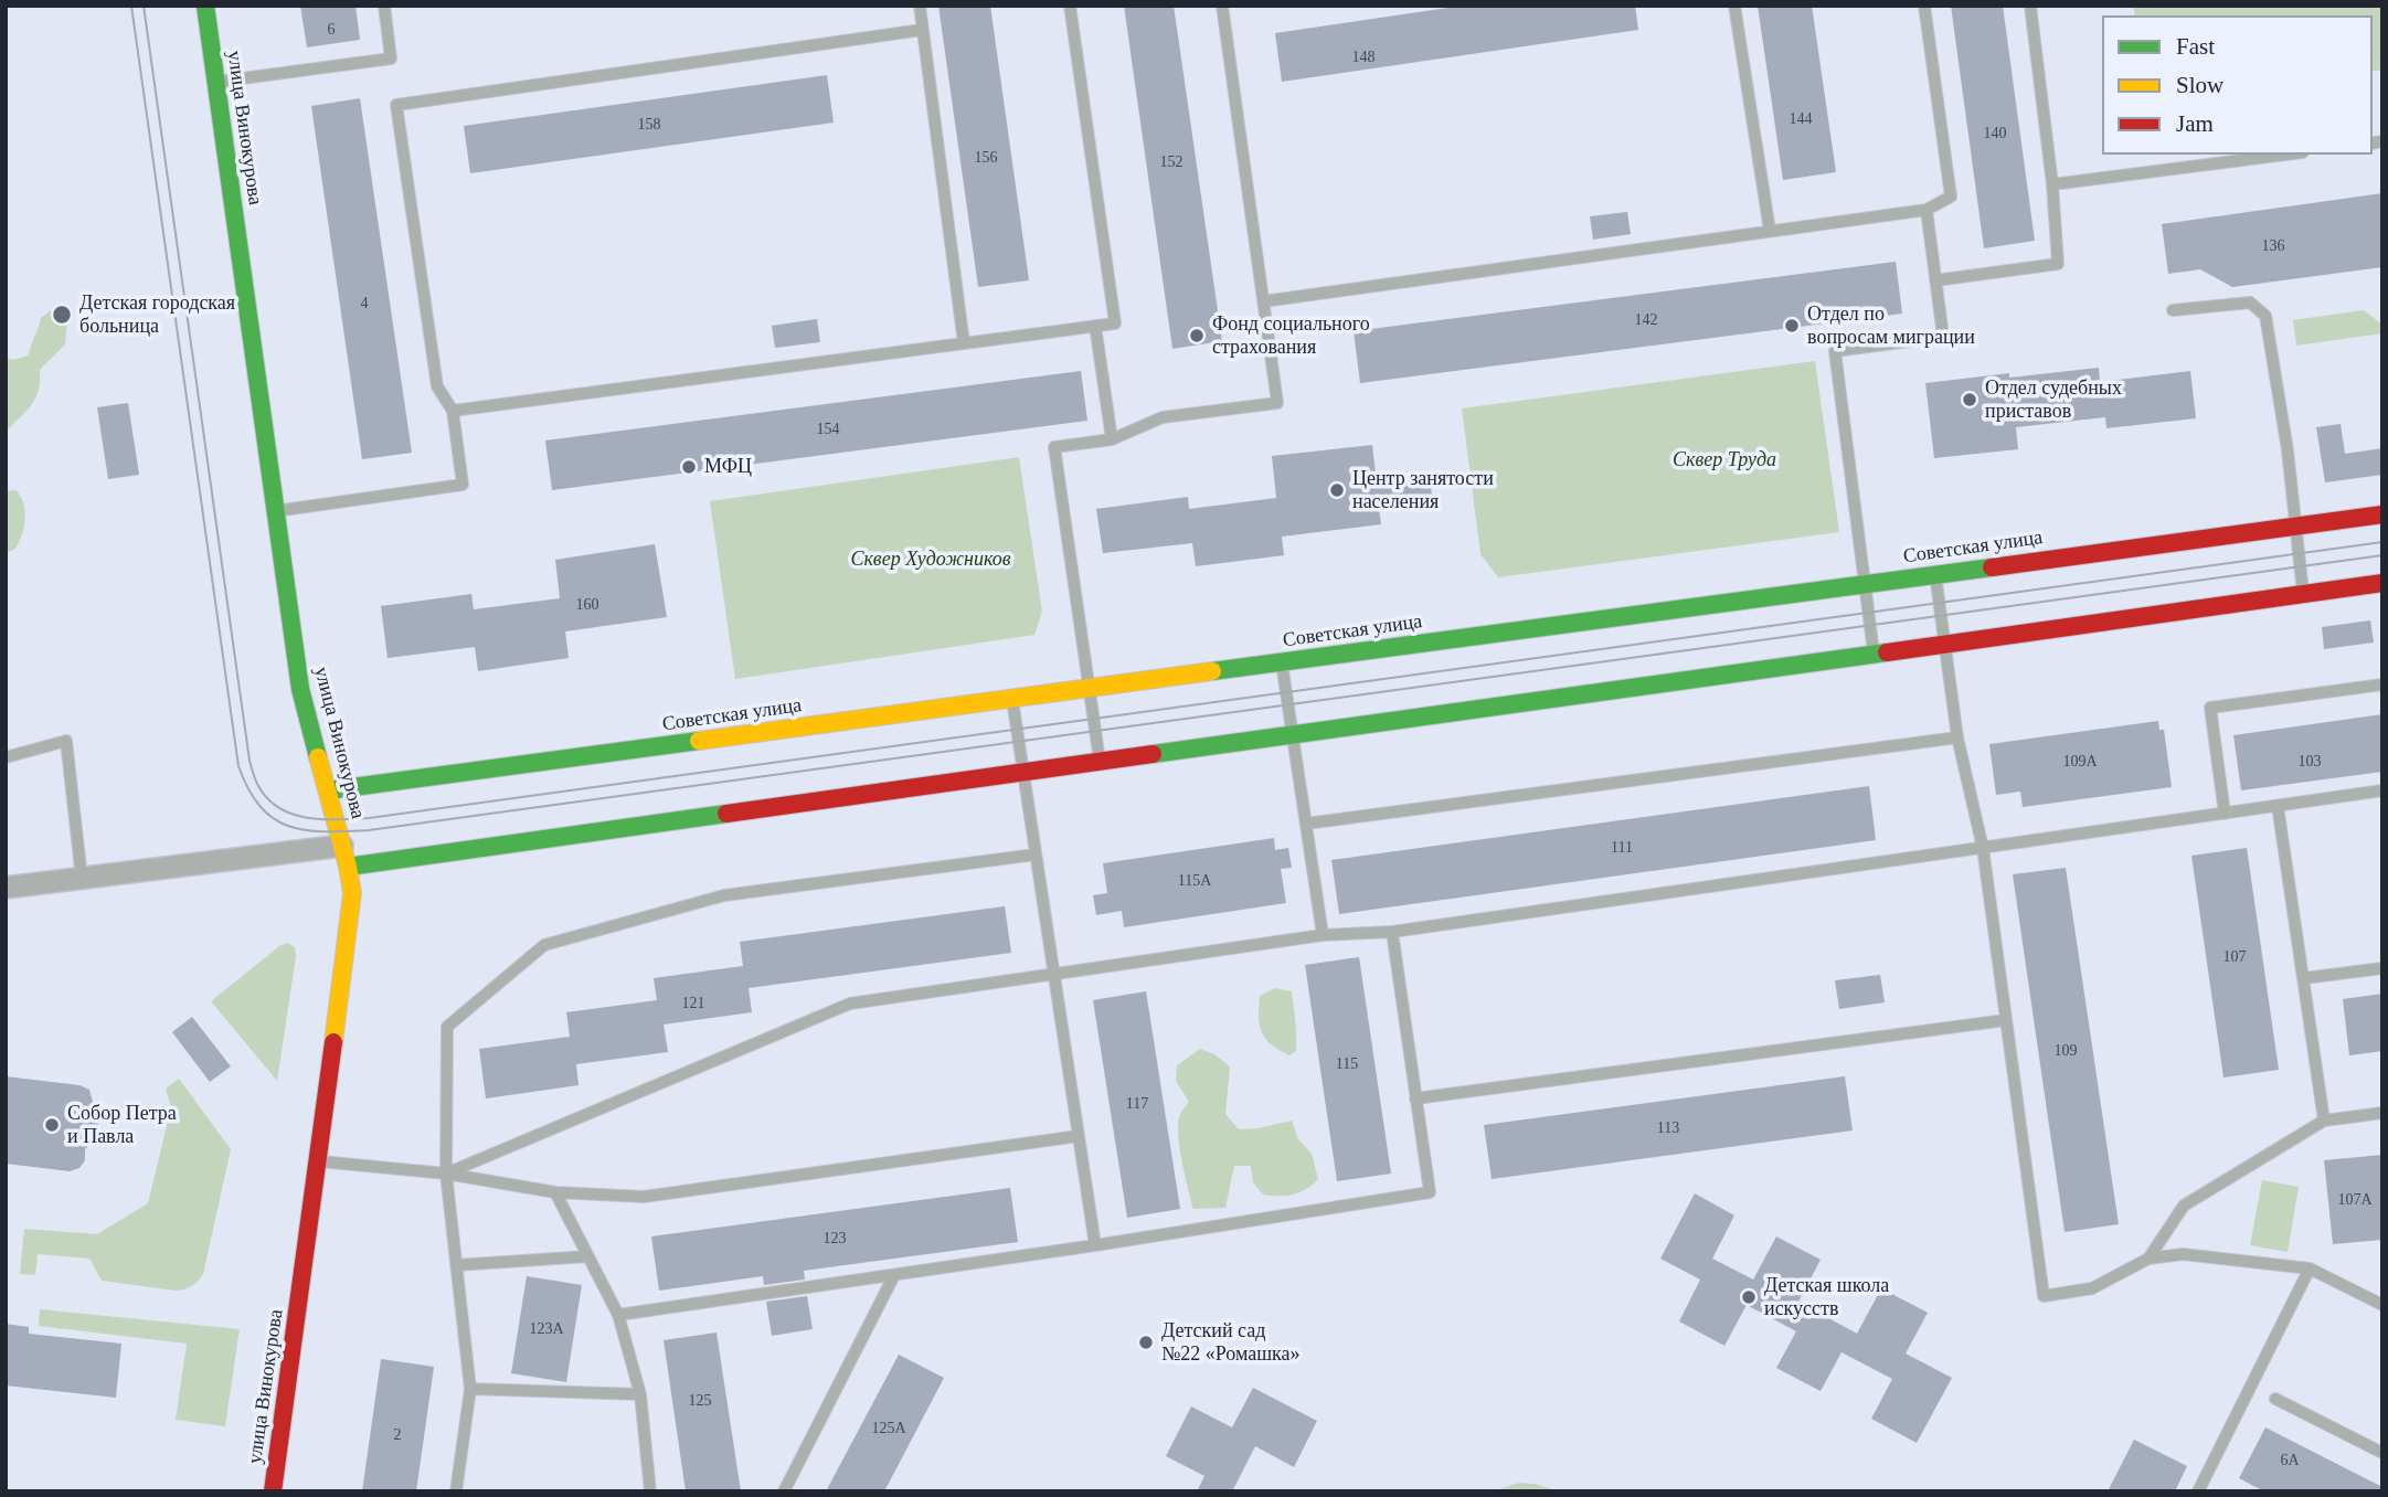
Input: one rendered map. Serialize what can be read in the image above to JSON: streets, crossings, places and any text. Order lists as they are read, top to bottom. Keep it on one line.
{"streets":{"main road":["улица Винокурова","Советская улица"]},"crossings":[["улица Винокурова","Советская улица"]],"parks":["Сквер Труда","Сквер Художников"],"places":["Детская городская больница","Отдел по вопросам миграции","Фонд социального страхования","Отдел судебных приставов","МФЦ","Центр занятости населения","Собор Петра и Павла","Детская школа искусств","Детский сад №22 «Ромашка»"],"house_numbers":["6","148","144","158","140","156","152","136","4","142","154","160","109А","103","111","115А","107","121","109","115","117","113","107А","123","123А","125","125А","2","6А"],"legend":["Fast","Slow","Jam"]}
